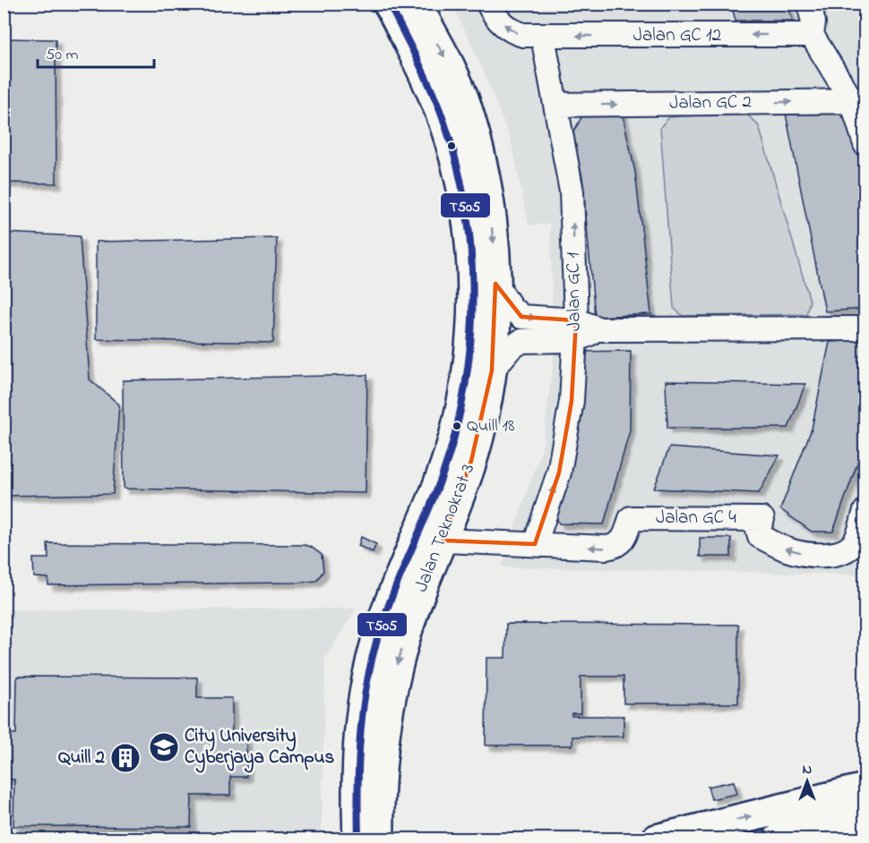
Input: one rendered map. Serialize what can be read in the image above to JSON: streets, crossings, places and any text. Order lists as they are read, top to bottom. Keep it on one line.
{"streets":{"main road":["Jalan Teknokrat 3"],"street":["Jalan GC 12","Jalan GC 2","Jalan GC 1","Jalan GC 4"]},"crossings":[["Jalan GC 12","Jalan GC 1"],["Jalan GC 2","Jalan GC 1"],["Jalan GC 1","Jalan GC 4"]],"one_way":["Jalan GC 12","Jalan GC 2","Jalan GC 1"],"places":{"other":["Quill 18"],"school or university":["City University Cyberjaya Campus"],"building":["Quill 2"]},"lines":["transit line T505"],"scale_bar":"50 m","north":"top"}
